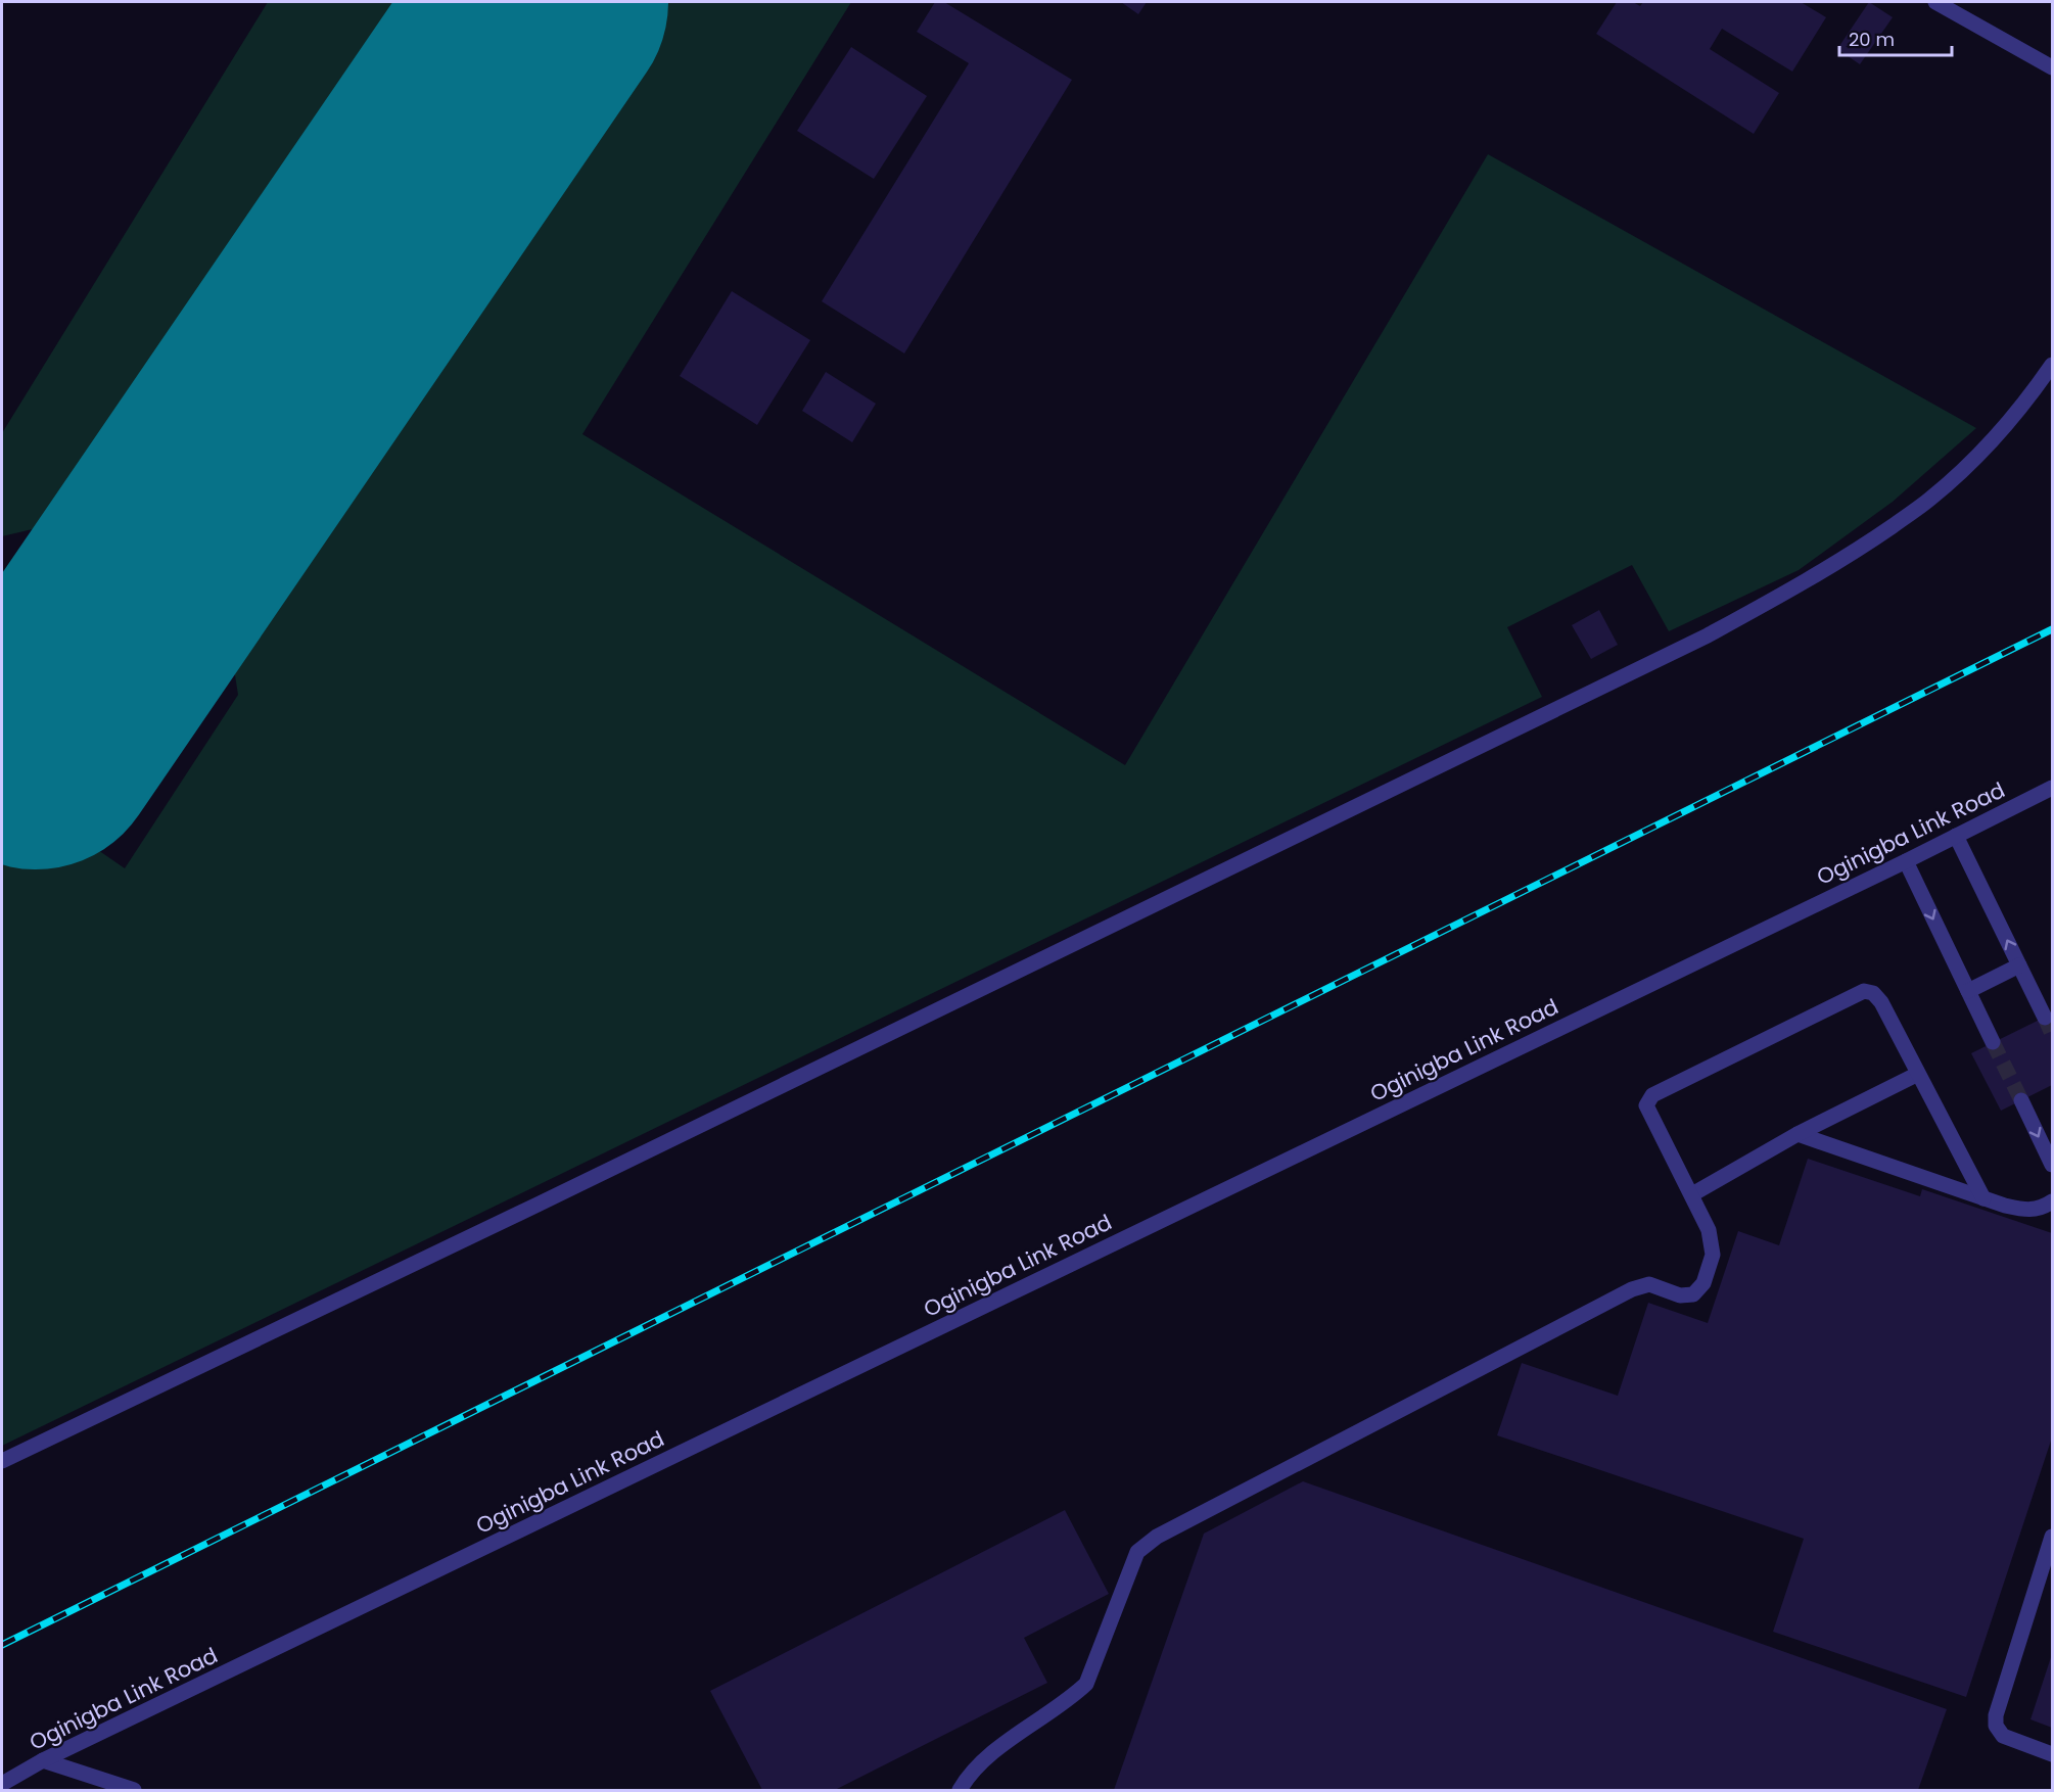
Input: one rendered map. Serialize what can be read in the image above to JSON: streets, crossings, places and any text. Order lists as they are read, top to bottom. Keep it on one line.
{"streets":{"street":["Oginigba Link Road"]},"scale_bar":"20 m"}
